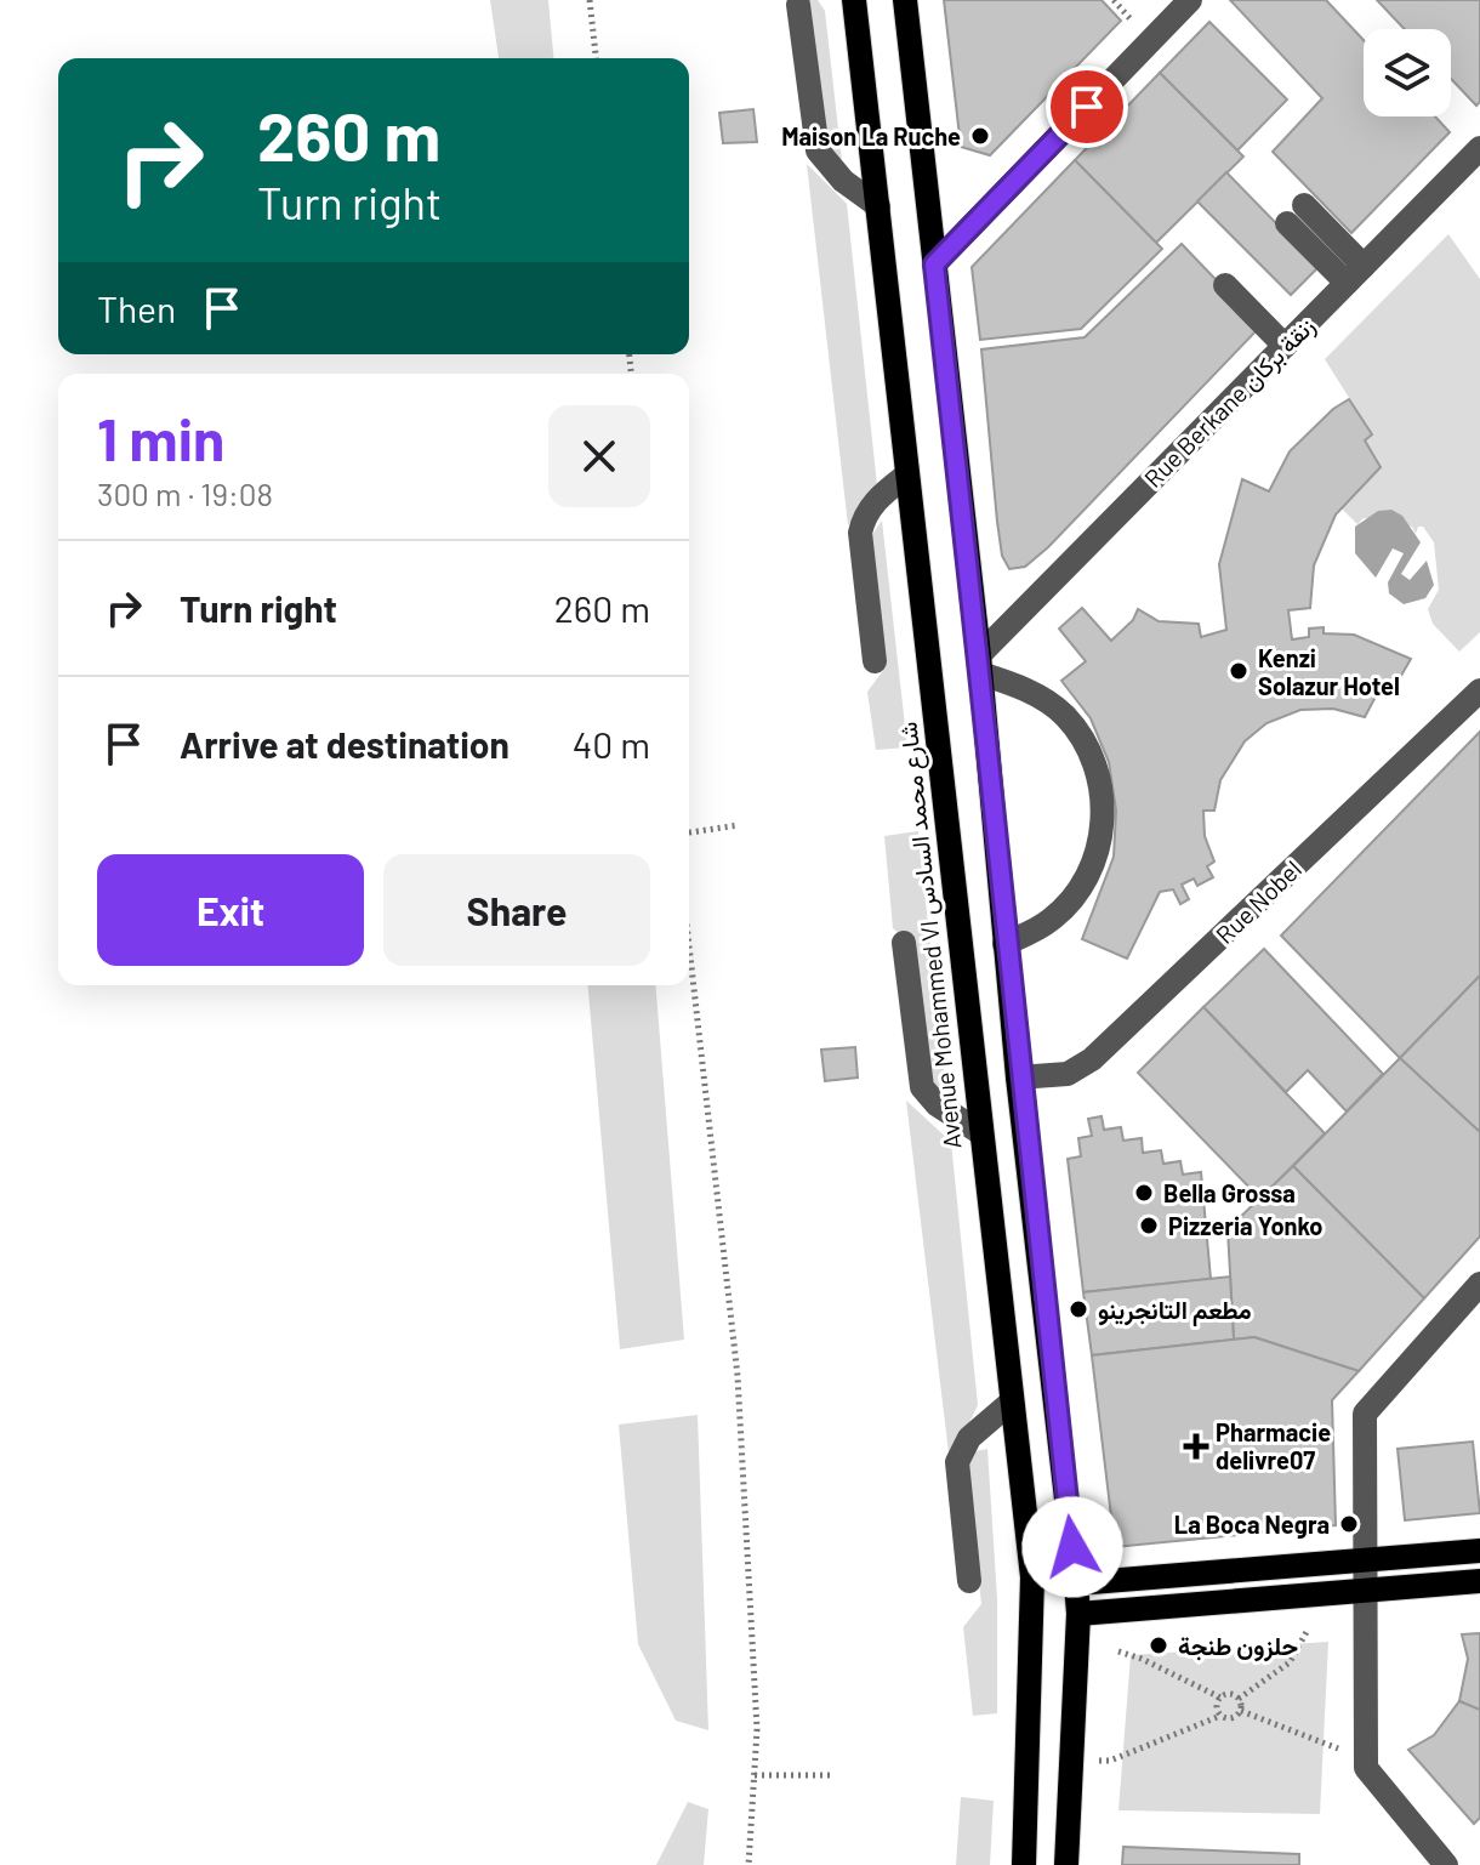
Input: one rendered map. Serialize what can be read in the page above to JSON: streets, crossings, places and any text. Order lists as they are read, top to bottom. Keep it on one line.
{"streets":{"main road":["Avenue Mohammed VI شارع محمد السادس"],"street":["Rue Berkane زنقة بركان","Rue Nobel"]},"places":{"other":["Maison La Ruche","Kenzi Solazur Hotel","Bella Grossa","Pizzeria Yonko","مطعم التانجرينو","La Boca Negra","حلزون طنجة"],"health":["Pharmacie delivre07"]},"page":{"turn":["260 m","Turn right"],"then":"Then","heading":["1 min","300 m · 19:08"],"list":[{"name":"Turn right","value":"260 m"},{"name":"Arrive at destination","value":"40 m"}],"buttons":["Exit","Share"]}}
